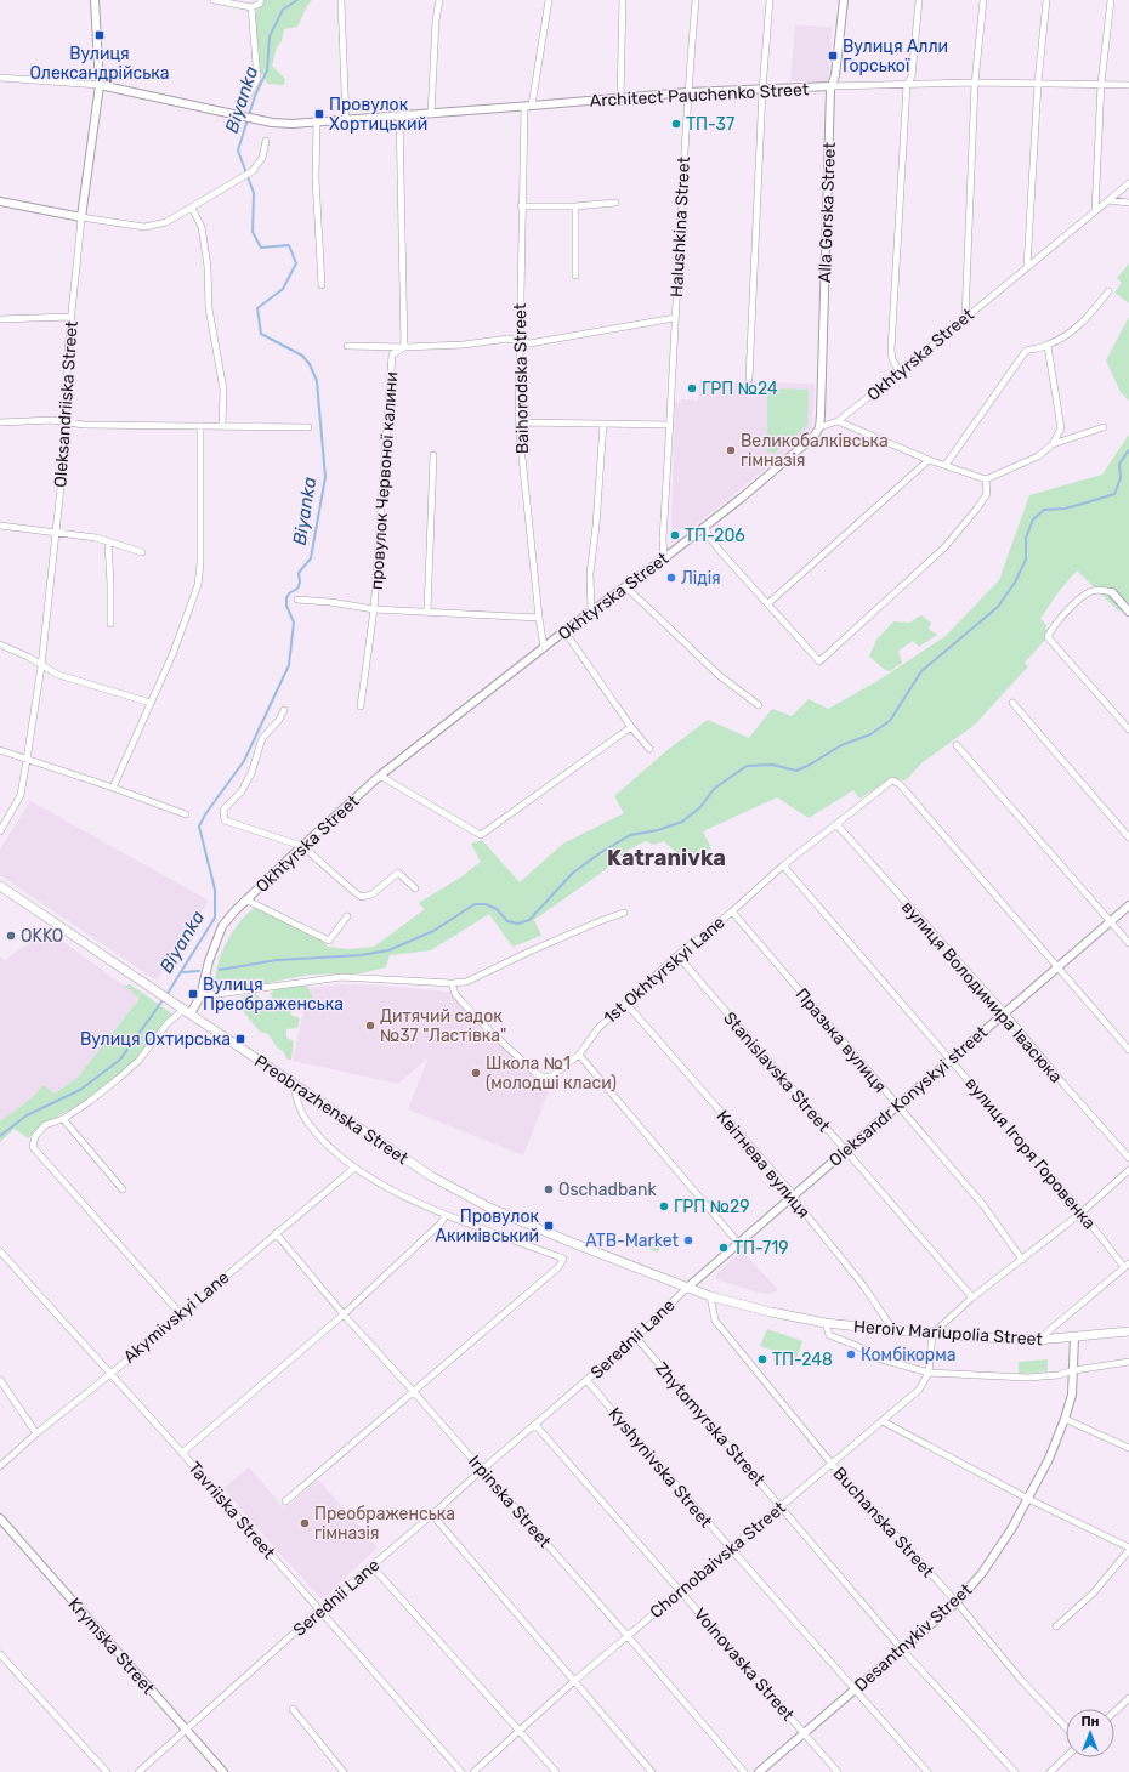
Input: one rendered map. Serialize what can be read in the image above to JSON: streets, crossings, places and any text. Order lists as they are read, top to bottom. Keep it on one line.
{"streets":{"main road":["Preobrazhenska Street","Heroiv Mariupolia Street"],"street":["Architect Pauchenko Street","Alla Gorska Street","Halushkina Street","Okhtyrska Street","Baihorodska Street","Oleksandriiska Street","провулок Червоної калини","1st Okhtyrskyi Lane","вулиця Володимира Івасюка","Празька вулиця","Stanislavska Street","Oleksandr Konyskyi street","вулиця Ігоря Горовенка","Квітнева вулиця","Akymivskyi Lane","Serednii Lane","Zhytomyrska Street","Kyshynivska Street","Irpinska Street","Tavriiska Street","Buchanska Street","Chornobaivska Street","Desantnykiv Street","Krymska Street","Volnovaska Street"]},"crossings":[["Architect Pauchenko Street","Alla Gorska Street"],["Architect Pauchenko Street","Halushkina Street"],["Architect Pauchenko Street","Baihorodska Street"],["Architect Pauchenko Street","Oleksandriiska Street"],["Architect Pauchenko Street","провулок Червоної калини"],["Alla Gorska Street","Okhtyrska Street"],["Halushkina Street","Okhtyrska Street"],["Okhtyrska Street","Baihorodska Street"],["Okhtyrska Street","Preobrazhenska Street"],["1st Okhtyrskyi Lane","вулиця Володимира Івасюка"],["1st Okhtyrskyi Lane","Празька вулиця"],["1st Okhtyrskyi Lane","Stanislavska Street"],["1st Okhtyrskyi Lane","Oleksandr Konyskyi street"],["1st Okhtyrskyi Lane","вулиця Ігоря Горовенка"],["1st Okhtyrskyi Lane","Квітнева вулиця"],["вулиця Володимира Івасюка","Oleksandr Konyskyi street"],["Празька вулиця","Oleksandr Konyskyi street"],["Stanislavska Street","Oleksandr Konyskyi street"],["Oleksandr Konyskyi street","Preobrazhenska Street"],["Oleksandr Konyskyi street","вулиця Ігоря Горовенка"],["Oleksandr Konyskyi street","Квітнева вулиця"],["Oleksandr Konyskyi street","Heroiv Mariupolia Street"],["Oleksandr Konyskyi street","Serednii Lane"],["Preobrazhenska Street","Heroiv Mariupolia Street"],["Preobrazhenska Street","Serednii Lane"],["Квітнева вулиця","Heroiv Mariupolia Street"],["Akymivskyi Lane","Irpinska Street"],["Akymivskyi Lane","Tavriiska Street"],["Heroiv Mariupolia Street","Serednii Lane"],["Heroiv Mariupolia Street","Buchanska Street"],["Heroiv Mariupolia Street","Chornobaivska Street"],["Heroiv Mariupolia Street","Desantnykiv Street"],["Serednii Lane","Zhytomyrska Street"],["Serednii Lane","Kyshynivska Street"],["Serednii Lane","Irpinska Street"],["Serednii Lane","Tavriiska Street"],["Serednii Lane","Krymska Street"],["Serednii Lane","Volnovaska Street"],["Zhytomyrska Street","Chornobaivska Street"],["Zhytomyrska Street","Desantnykiv Street"],["Kyshynivska Street","Chornobaivska Street"],["Kyshynivska Street","Desantnykiv Street"],["Irpinska Street","Chornobaivska Street"],["Buchanska Street","Chornobaivska Street"],["Buchanska Street","Desantnykiv Street"],["Chornobaivska Street","Volnovaska Street"],["Desantnykiv Street","Volnovaska Street"]],"districts":["Katranivka"],"water":["Biyanka"],"places":{"transit":["Вулиця Олександрійська","Вулиця Алли Горської","Провулок Хортицький","Вулиця Преображенська","Вулиця Охтирська","Провулок Акимівський"],"other":["ТП-37","ГРП №24","Великобалківська гімназія","ТП-206","Лідія","OKKO","Дитячий садок №37 \"Ластівка\"","Школа №1 (молодші класи)","Oschadbank","ГРП №29","ATB-Market","ТП-719","Комбікорма","ТП-248","Преображенська гімназія"]},"north":"top"}
